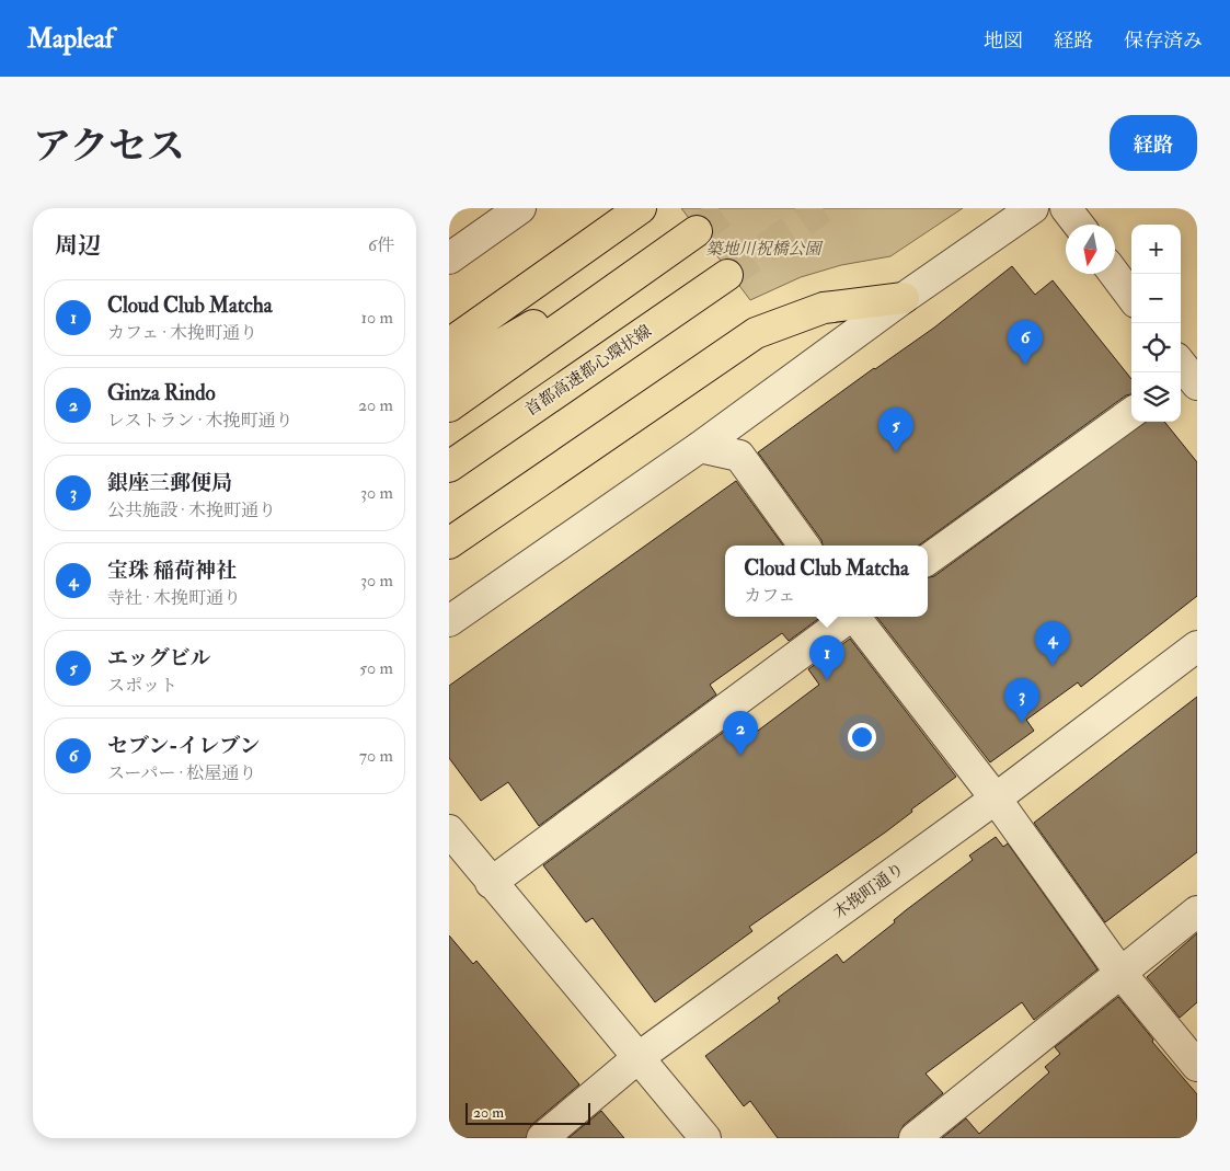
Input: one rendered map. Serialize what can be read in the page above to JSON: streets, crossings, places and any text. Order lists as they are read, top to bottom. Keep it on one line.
{"streets":{"highway":["首都高速都心環状線"],"street":["木挽町通り"]},"parks":["築地川祝橋公園"],"scale_bar":"20 m","north":"bottom","page":{"header":"Mapleaf","nav":["地図","経路","保存済み"],"title":"アクセス","buttons":"経路","heading":["周辺","6件"],"map_buttons":["+","−"],"list":[{"mark":"1","name":"Cloud Club Matcha","note":"カフェ · 木挽町通り","value":"10 m"},{"mark":"2","name":"Ginza Rindo","note":"レストラン · 木挽町通り","value":"20 m"},{"mark":"3","name":"銀座三郵便局","note":"公共施設 · 木挽町通り","value":"30 m"},{"mark":"4","name":"宝珠 稲荷神社","note":"寺社 · 木挽町通り","value":"30 m"},{"mark":"5","name":"エッグビル","note":"スポット","value":"50 m"},{"mark":"6","name":"セブン-イレブン","note":"スーパー · 松屋通り","value":"70 m"}],"pins":["6","5","4","1","3","2"],"popup":["Cloud Club Matcha","カフェ"],"scale":"20 m"}}
